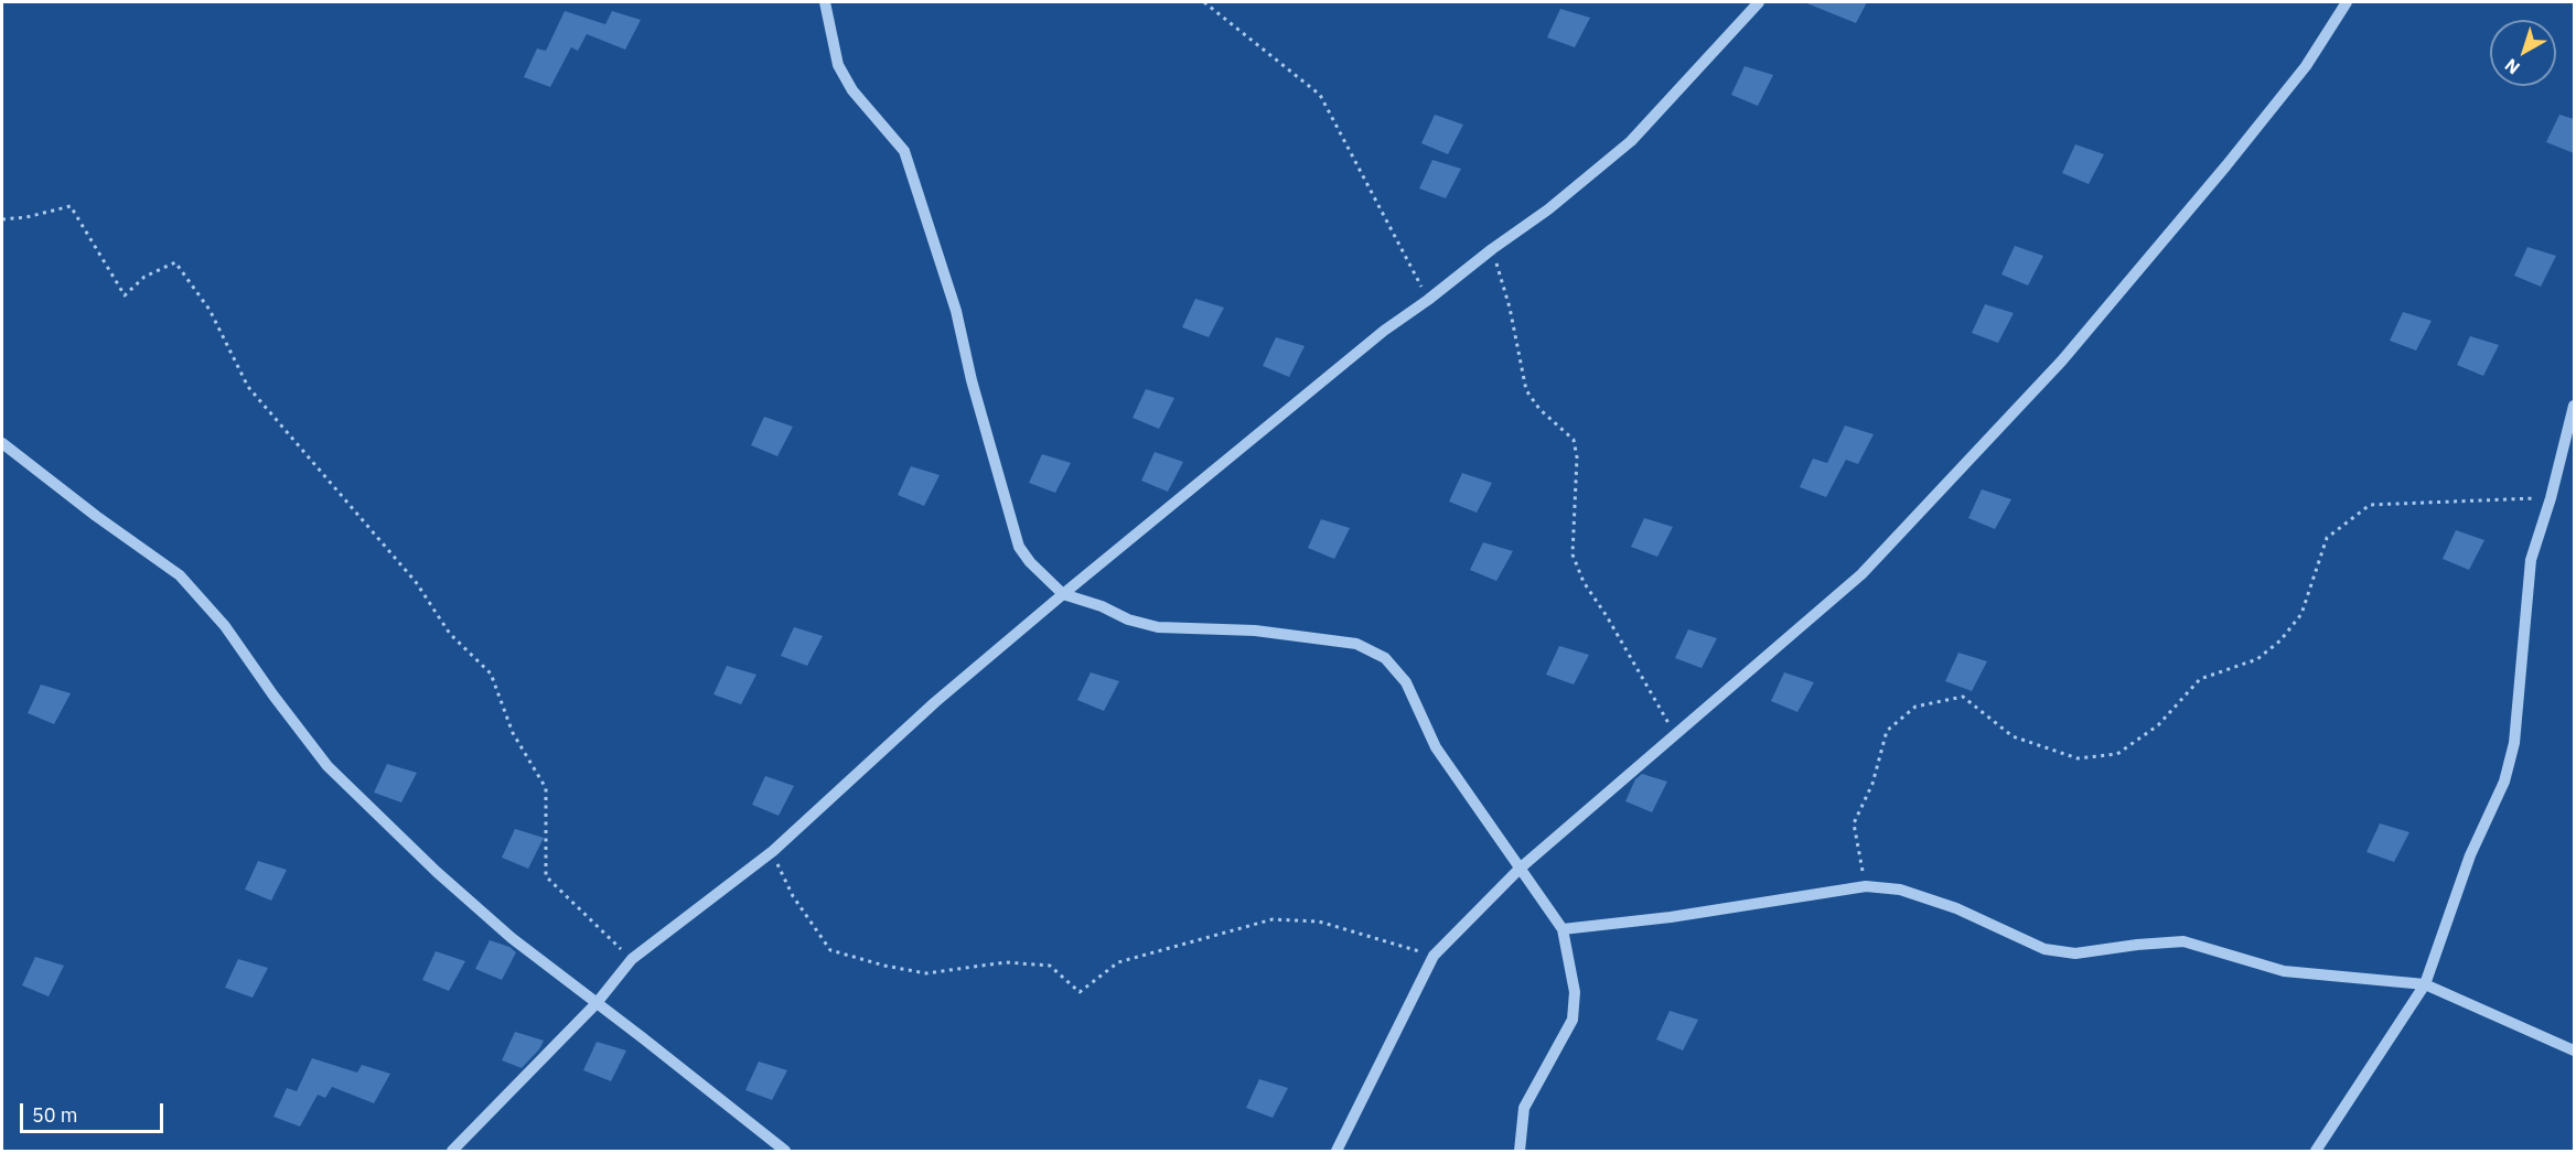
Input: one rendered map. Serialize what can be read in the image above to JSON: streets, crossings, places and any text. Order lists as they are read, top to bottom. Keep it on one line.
{"scale_bar":"50 m","north":"bottom left"}
